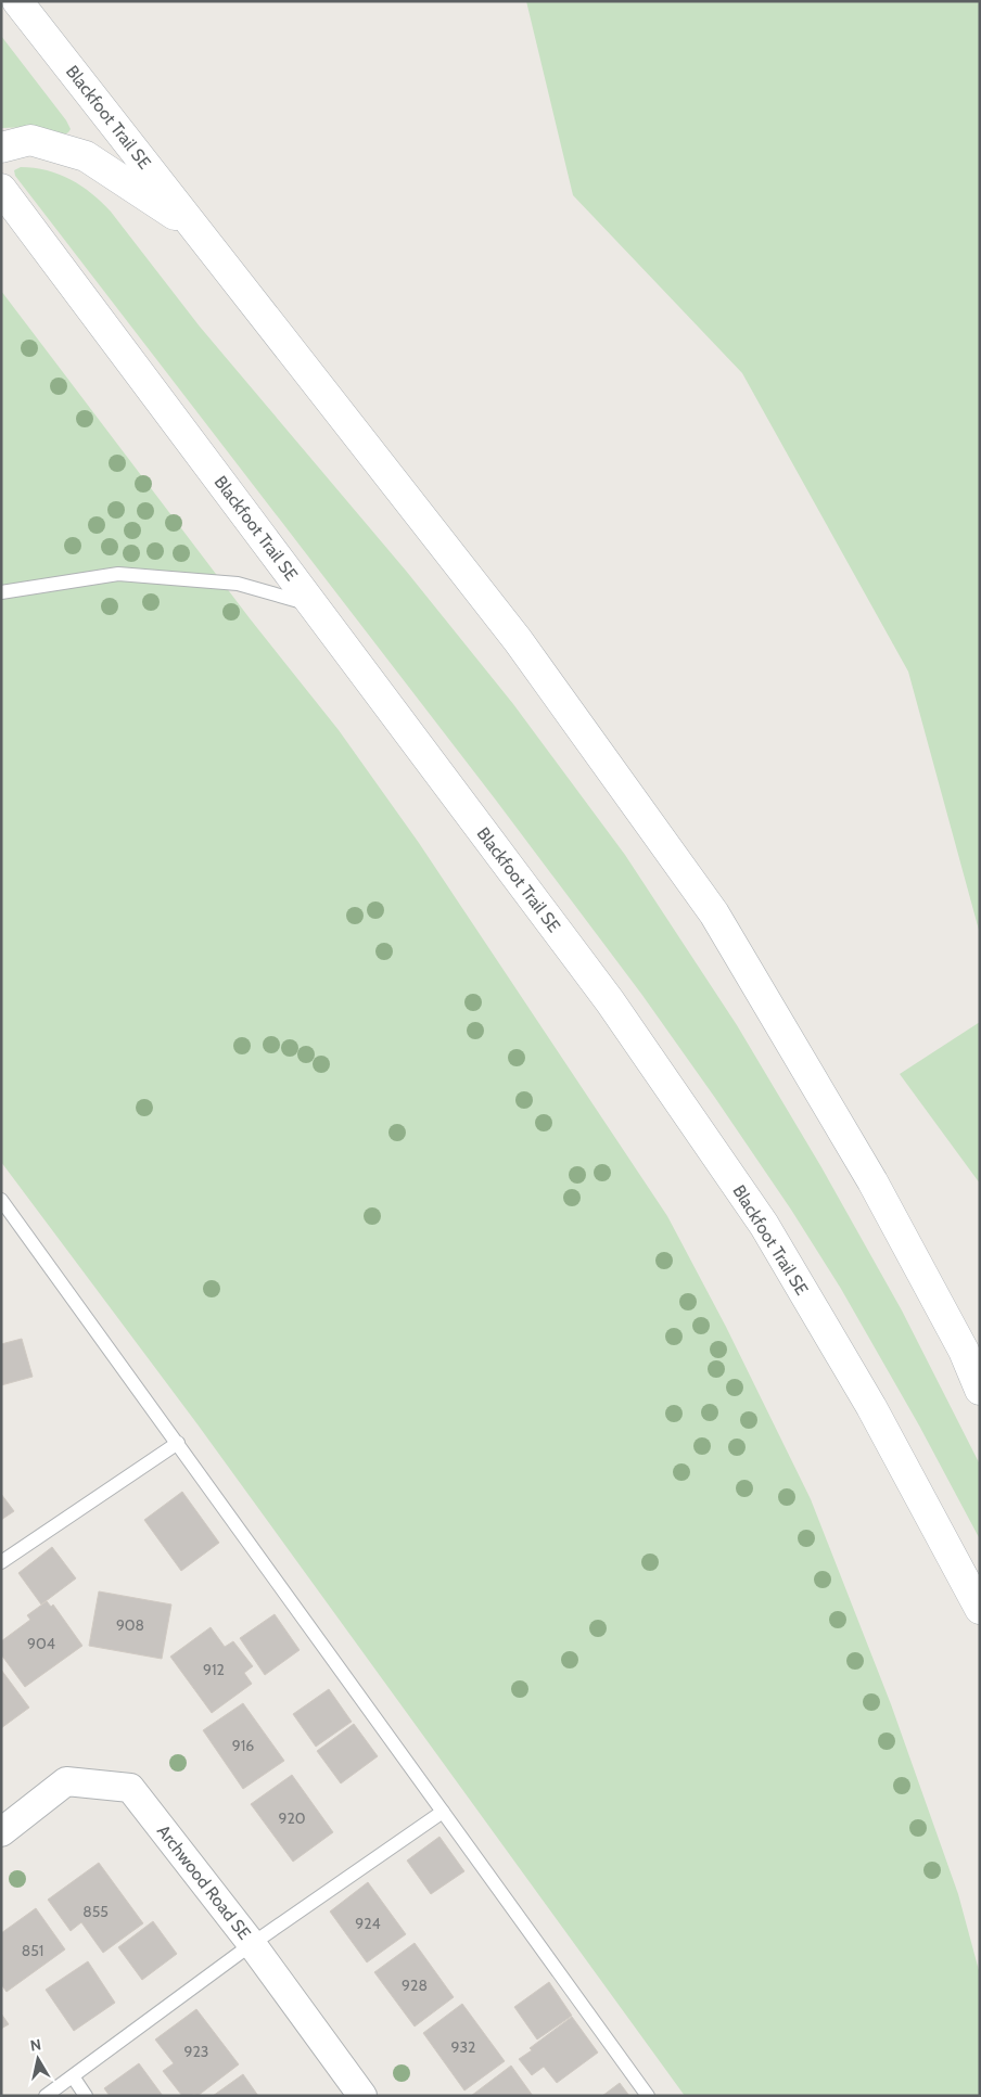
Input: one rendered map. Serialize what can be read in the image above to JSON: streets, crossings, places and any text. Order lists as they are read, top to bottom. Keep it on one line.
{"streets":{"main road":["Blackfoot Trail SE"],"street":["Archwood Road SE"]},"house_numbers":["908","904","912","916","920","855","924","851","928","932","923"],"north":"top"}
